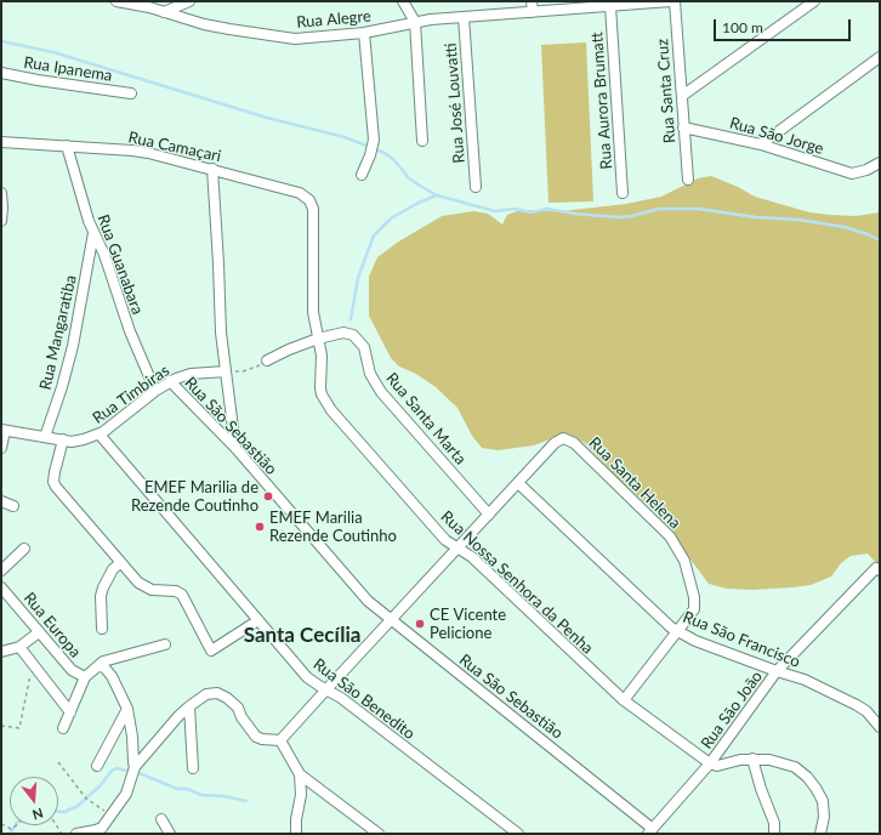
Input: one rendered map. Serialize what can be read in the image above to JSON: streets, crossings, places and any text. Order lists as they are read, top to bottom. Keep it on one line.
{"streets":{"street":["Rua Alegre","Rua Ipanema","Rua Santa Cruz","Rua Aurora Brumatt","Rua José Louvatti","Rua São Jorge","Rua Camaçari","Rua Guanabara","Rua Mangaratiba","Rua Timbiras","Rua Santa Marta","Rua São Sebastião","Rua Santa Helena","Rua Nossa Senhora da Penha","Rua Europa","Rua São Francisco","Rua São Benedito","Rua São João"]},"crossings":[["Rua Alegre","Rua Santa Cruz"],["Rua Alegre","Rua Aurora Brumatt"],["Rua Alegre","Rua José Louvatti"],["Rua Santa Cruz","Rua São Jorge"],["Rua Camaçari","Rua Guanabara"],["Rua Camaçari","Rua Nossa Senhora da Penha"],["Rua Guanabara","Rua Mangaratiba"],["Rua Guanabara","Rua Timbiras"],["Rua Mangaratiba","Rua Timbiras"],["Rua Timbiras","Rua São Sebastião"],["Rua Timbiras","Rua São Benedito"],["Rua Santa Marta","Rua Nossa Senhora da Penha"],["Rua São Sebastião","Rua São João"],["Rua Santa Helena","Rua Nossa Senhora da Penha"],["Rua Santa Helena","Rua São Francisco"],["Rua Nossa Senhora da Penha","Rua São João"],["Rua São Francisco","Rua São João"]],"districts":["Santa Cecília"],"places":["EMEF Marilia de Rezende Coutinho","EMEF Marilia Rezende Coutinho","CE Vicente Pelicione"],"scale_bar":"100 m","north":"bottom"}
